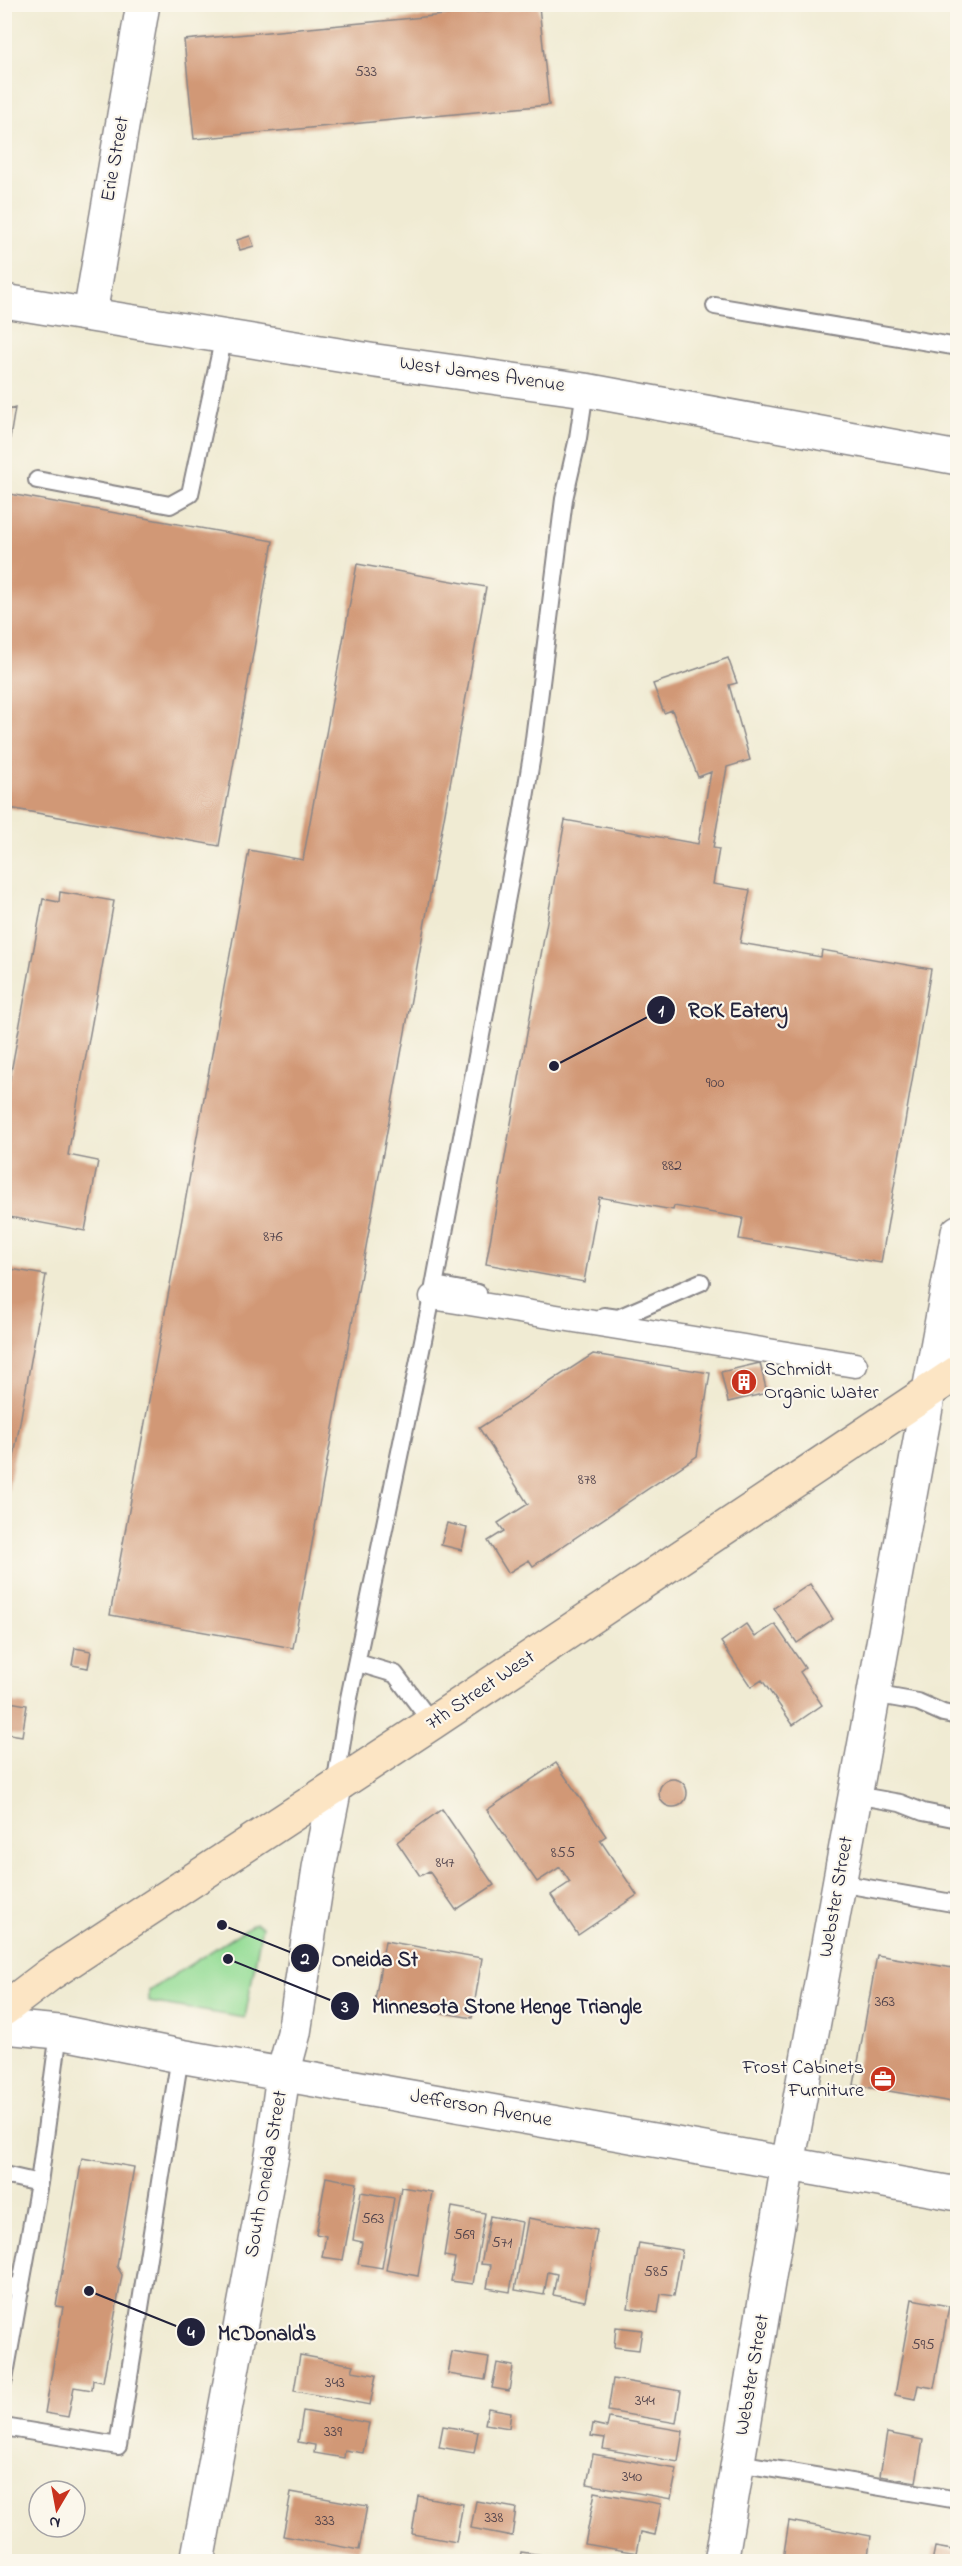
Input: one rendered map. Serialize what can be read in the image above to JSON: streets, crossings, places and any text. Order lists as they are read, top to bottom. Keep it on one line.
{"streets":{"main road":["7th Street West"],"street":["Erie Street","West James Avenue","Webster Street","Jefferson Avenue","South Oneida Street"]},"crossings":[["Erie Street","West James Avenue"],["7th Street West","Webster Street"],["7th Street West","South Oneida Street"],["Webster Street","Jefferson Avenue"],["Jefferson Avenue","South Oneida Street"]],"places":{"other":["ROK Eatery","Oneida St","Minnesota Stone Henge Triangle","McDonald's"],"building":["Schmidt Organic Water"],"office":["Frost Cabinets Furniture"]},"house_numbers":["533","900","882","876","878","855","847","363","563","569","571","585","595","343","344","339","340","338","333"],"north":"bottom"}
